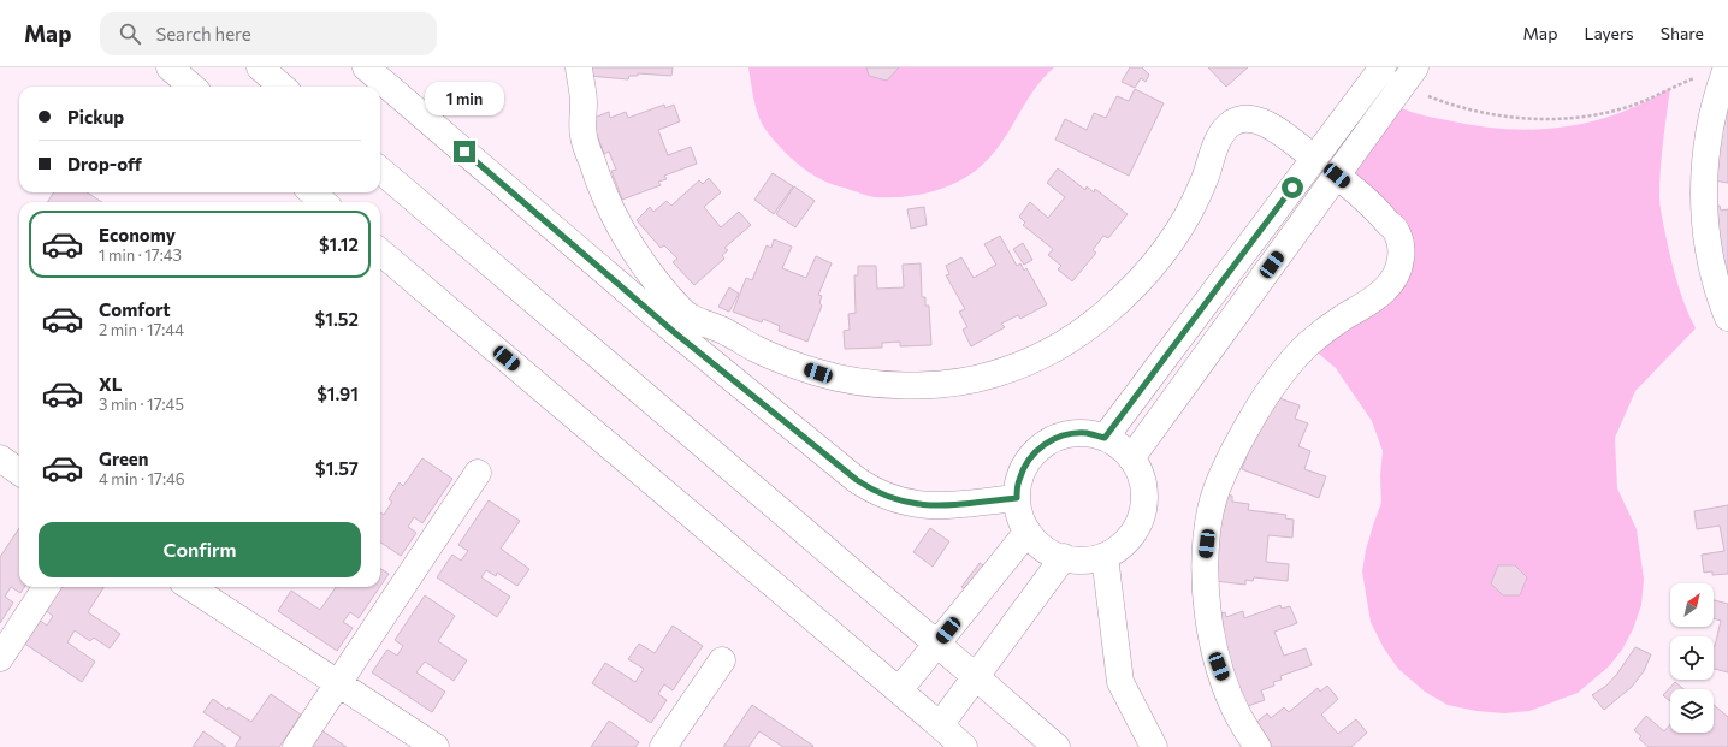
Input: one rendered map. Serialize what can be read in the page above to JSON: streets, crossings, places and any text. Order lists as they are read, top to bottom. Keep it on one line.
{"north":"top right","page":{"header":"Map","search":"Search here","nav":["Map","Layers","Share"],"bubble":"1 min","banner":["Pickup","Drop-off"],"list":[{"name":"Economy","note":"1 min · 17:43","value":"$1.12"},{"name":"Comfort","note":"2 min · 17:44","value":"$1.52"},{"name":"XL","note":"3 min · 17:45","value":"$1.91"},{"name":"Green","note":"4 min · 17:46","value":"$1.57"}],"buttons":"Confirm"}}
